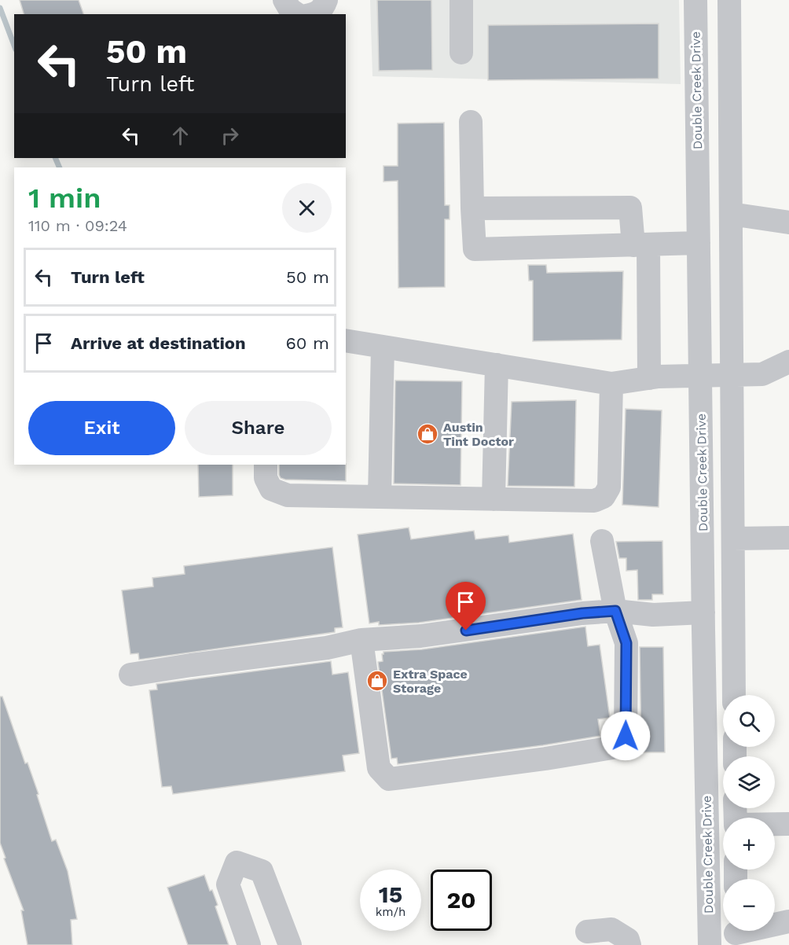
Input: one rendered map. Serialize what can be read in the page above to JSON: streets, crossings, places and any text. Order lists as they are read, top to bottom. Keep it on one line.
{"streets":{"street":["Double Creek Drive"]},"places":{"shop":["Austin Tint Doctor","Extra Space Storage"]},"page":{"turn":["50 m","Turn left"],"heading":["1 min","110 m · 09:24"],"list":[{"name":"Turn left","value":"50 m"},{"name":"Arrive at destination","value":"60 m"}],"buttons":["Exit","Share"],"map_buttons":["+","−"],"speed":"15 km/h","limit":"20"}}
